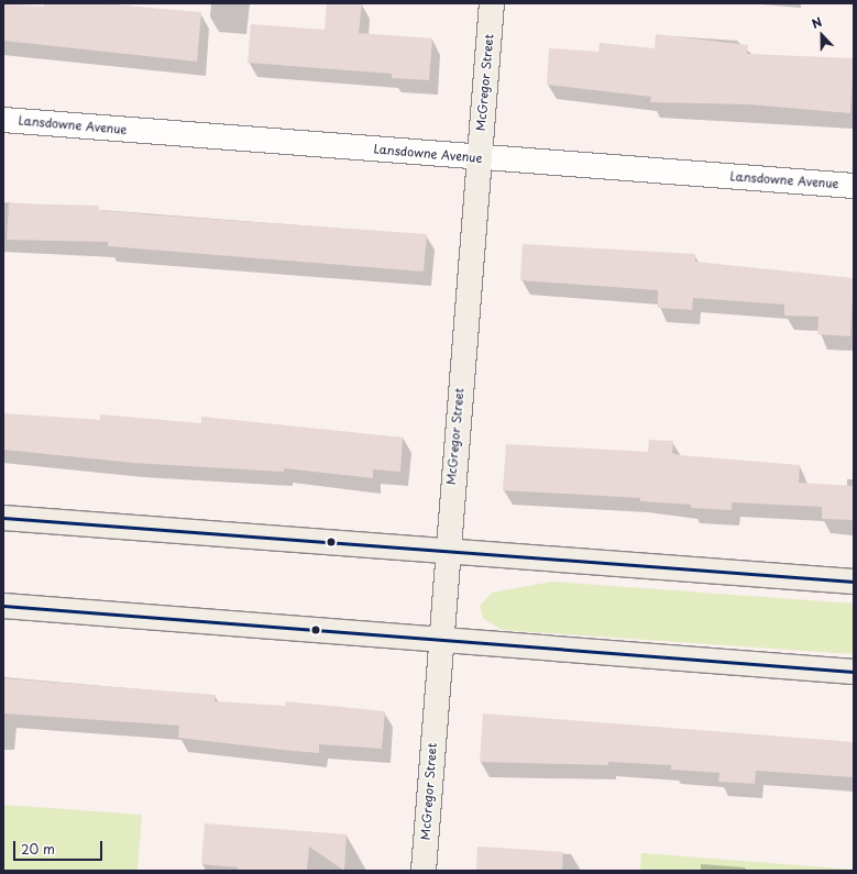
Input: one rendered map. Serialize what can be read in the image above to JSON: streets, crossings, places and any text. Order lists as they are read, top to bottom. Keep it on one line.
{"streets":{"main road":["McGregor Street"],"street":["Lansdowne Avenue"]},"crossings":[["McGregor Street","Lansdowne Avenue"]],"scale_bar":"20 m","north":"top"}
